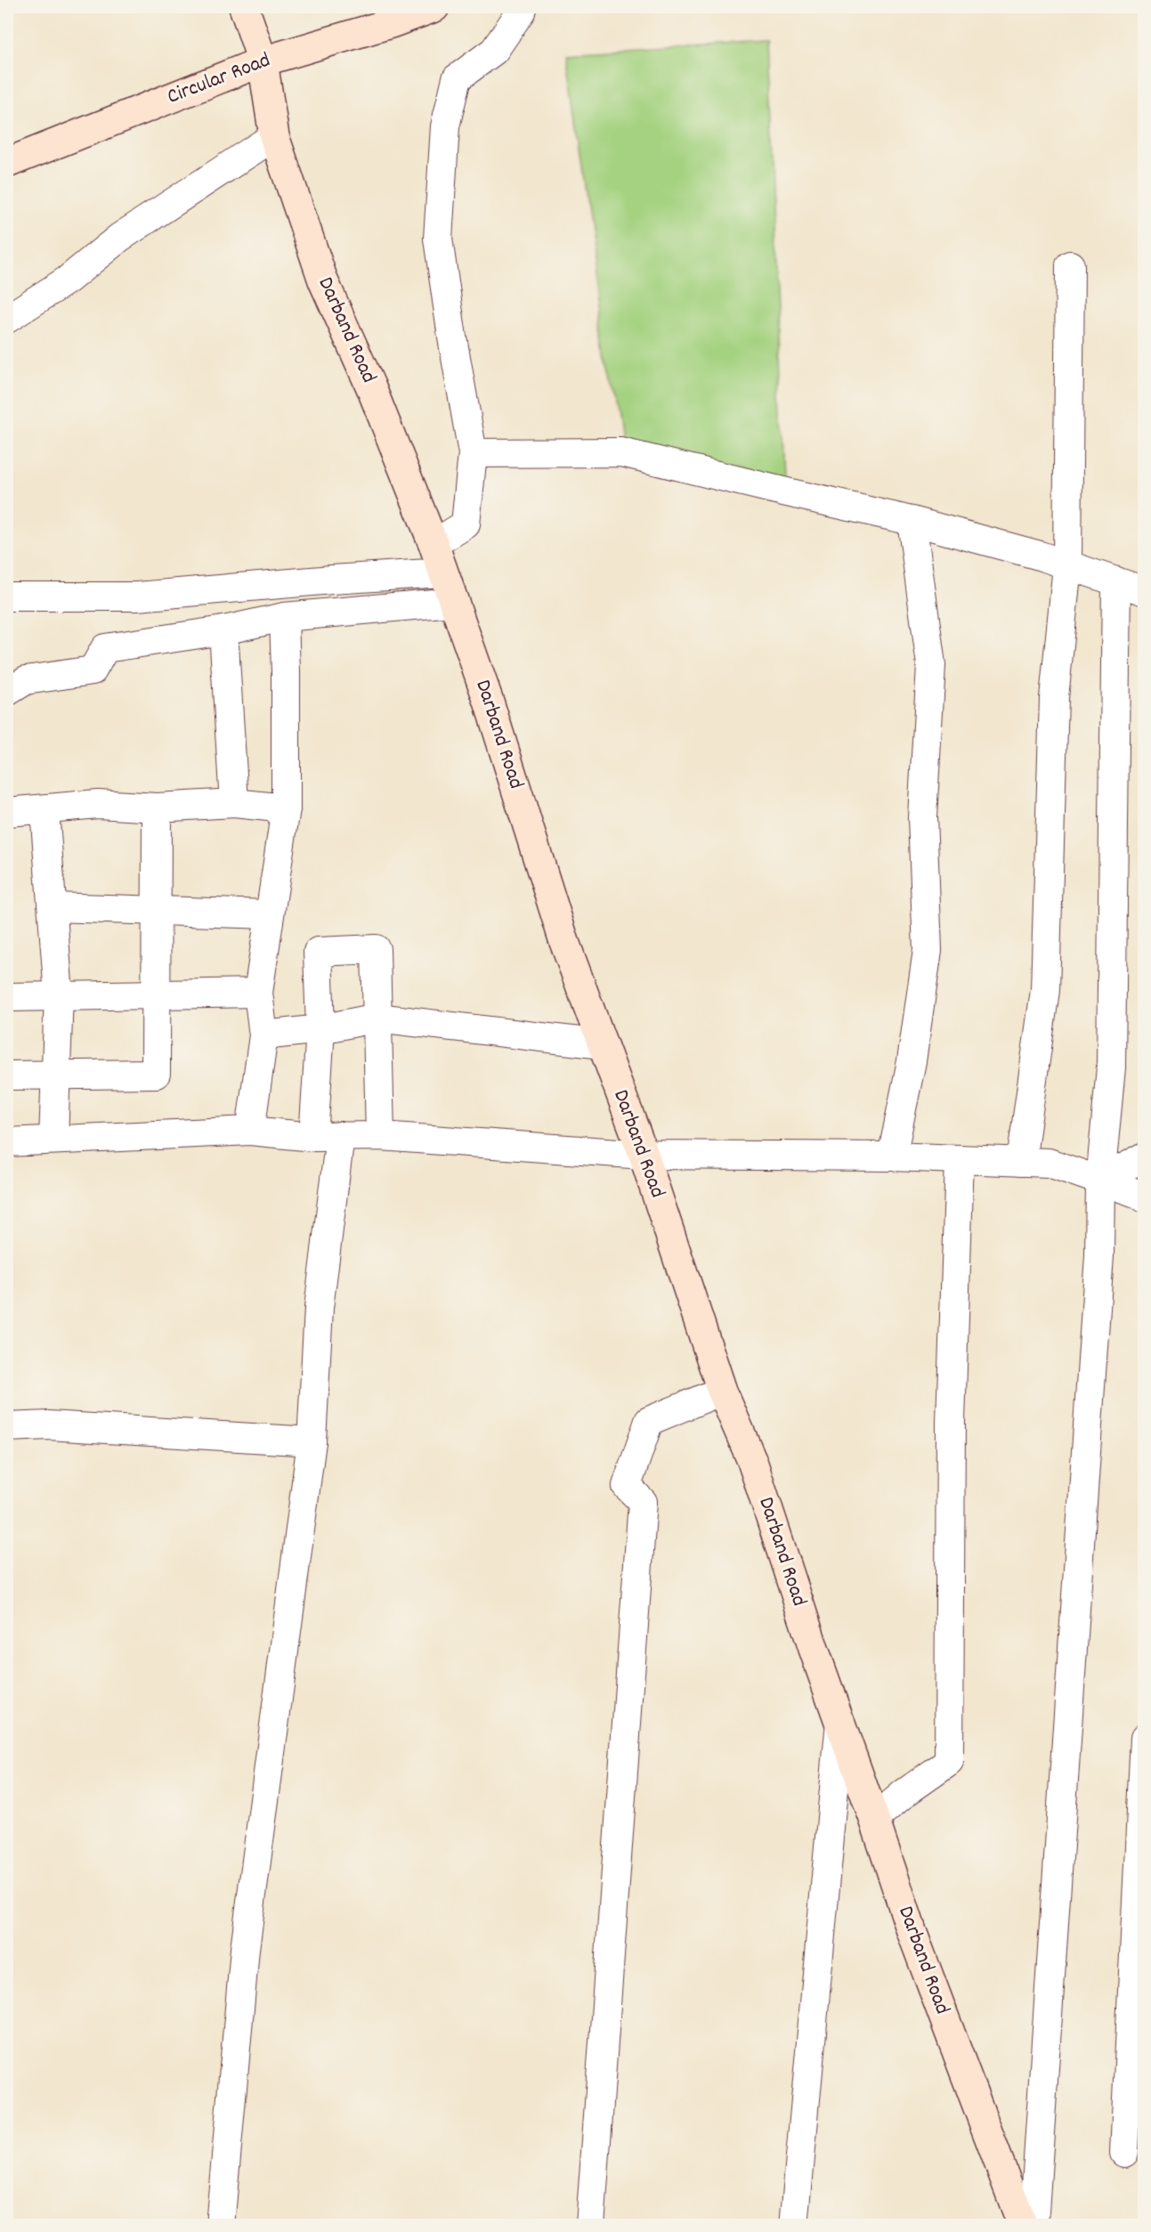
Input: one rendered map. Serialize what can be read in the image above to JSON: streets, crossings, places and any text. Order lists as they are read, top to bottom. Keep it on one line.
{"streets":{"main road":["Circular Road","Darband Road"]},"crossings":[["Circular Road","Darband Road"]]}
